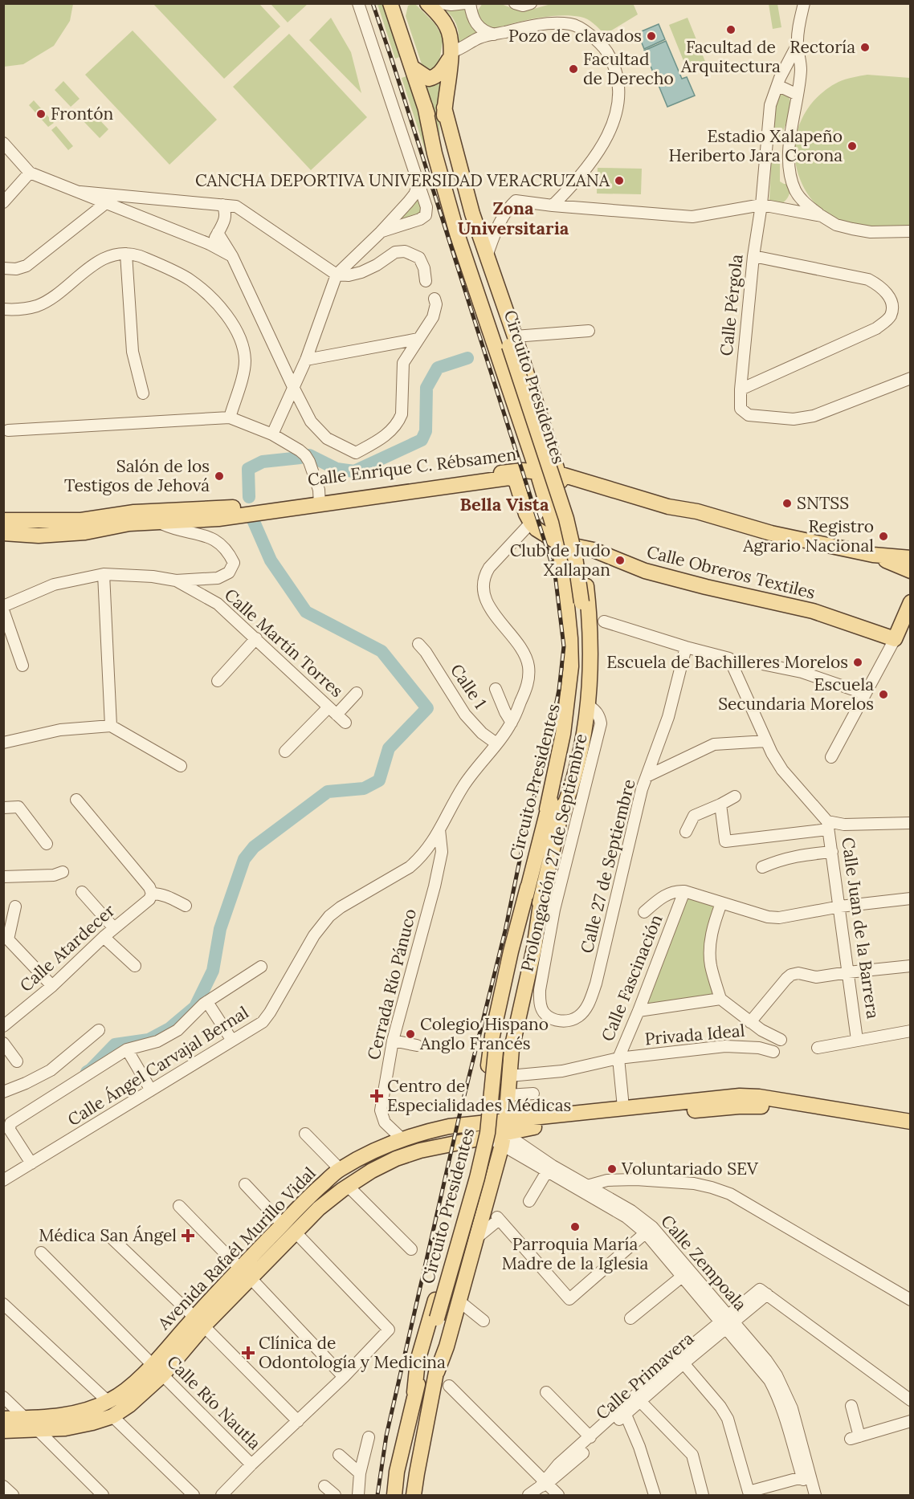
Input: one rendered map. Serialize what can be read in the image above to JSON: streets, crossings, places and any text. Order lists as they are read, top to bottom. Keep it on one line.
{"streets":{"main road":["Circuito Presidentes","Calle Enrique C. Rébsamen","Calle Obreros Textiles","Avenida Rafaél Murillo Vidal"],"street":["Calle Pérgola","Calle Martín Torres","Calle 1","Prolongación 27 de Septiembre","Calle 27 de Septiembre","Calle Juan de la Barrera","Calle Atardecer","Calle Fascinación","Cerrada Río Pánuco","Privada Ideal","Calle Ángel Carvajal Bernal","Calle Zempoala","Calle Primavera","Calle Río Nautla"]},"crossings":[["Calle Enrique C. Rébsamen","Calle Ángel Carvajal Bernal"],["Calle 1","Calle Ángel Carvajal Bernal"],["Prolongación 27 de Septiembre","Calle 27 de Septiembre"],["Calle Fascinación","Privada Ideal"],["Calle Fascinación","Avenida Rafaél Murillo Vidal"],["Cerrada Río Pánuco","Calle Ángel Carvajal Bernal"],["Cerrada Río Pánuco","Avenida Rafaél Murillo Vidal"],["Avenida Rafaél Murillo Vidal","Calle Zempoala"],["Avenida Rafaél Murillo Vidal","Calle Río Nautla"],["Calle Zempoala","Calle Primavera"]],"districts":["Zona Universitaria","Bella Vista"],"places":{"other":["Facultad de Arquitectura","Pozo de clavados","Rectoría","Facultad de Derecho","Frontón","Estadio Xalapeño Heriberto Jara Corona","CANCHA DEPORTIVA UNIVERSIDAD VERACRUZANA","Salón de los Testigos de Jehová","SNTSS","Registro Agrario Nacional","Club de Judo Xallapan","Escuela de Bachilleres Morelos","Escuela Secundaria Morelos","Colegio Hispano Anglo Francés","Voluntariado SEV","Parroquia María Madre de la Iglesia"],"health":["Centro de Especialidades Médicas","Médica San Ángel","Clínica de Odontología y Medicina"]}}
